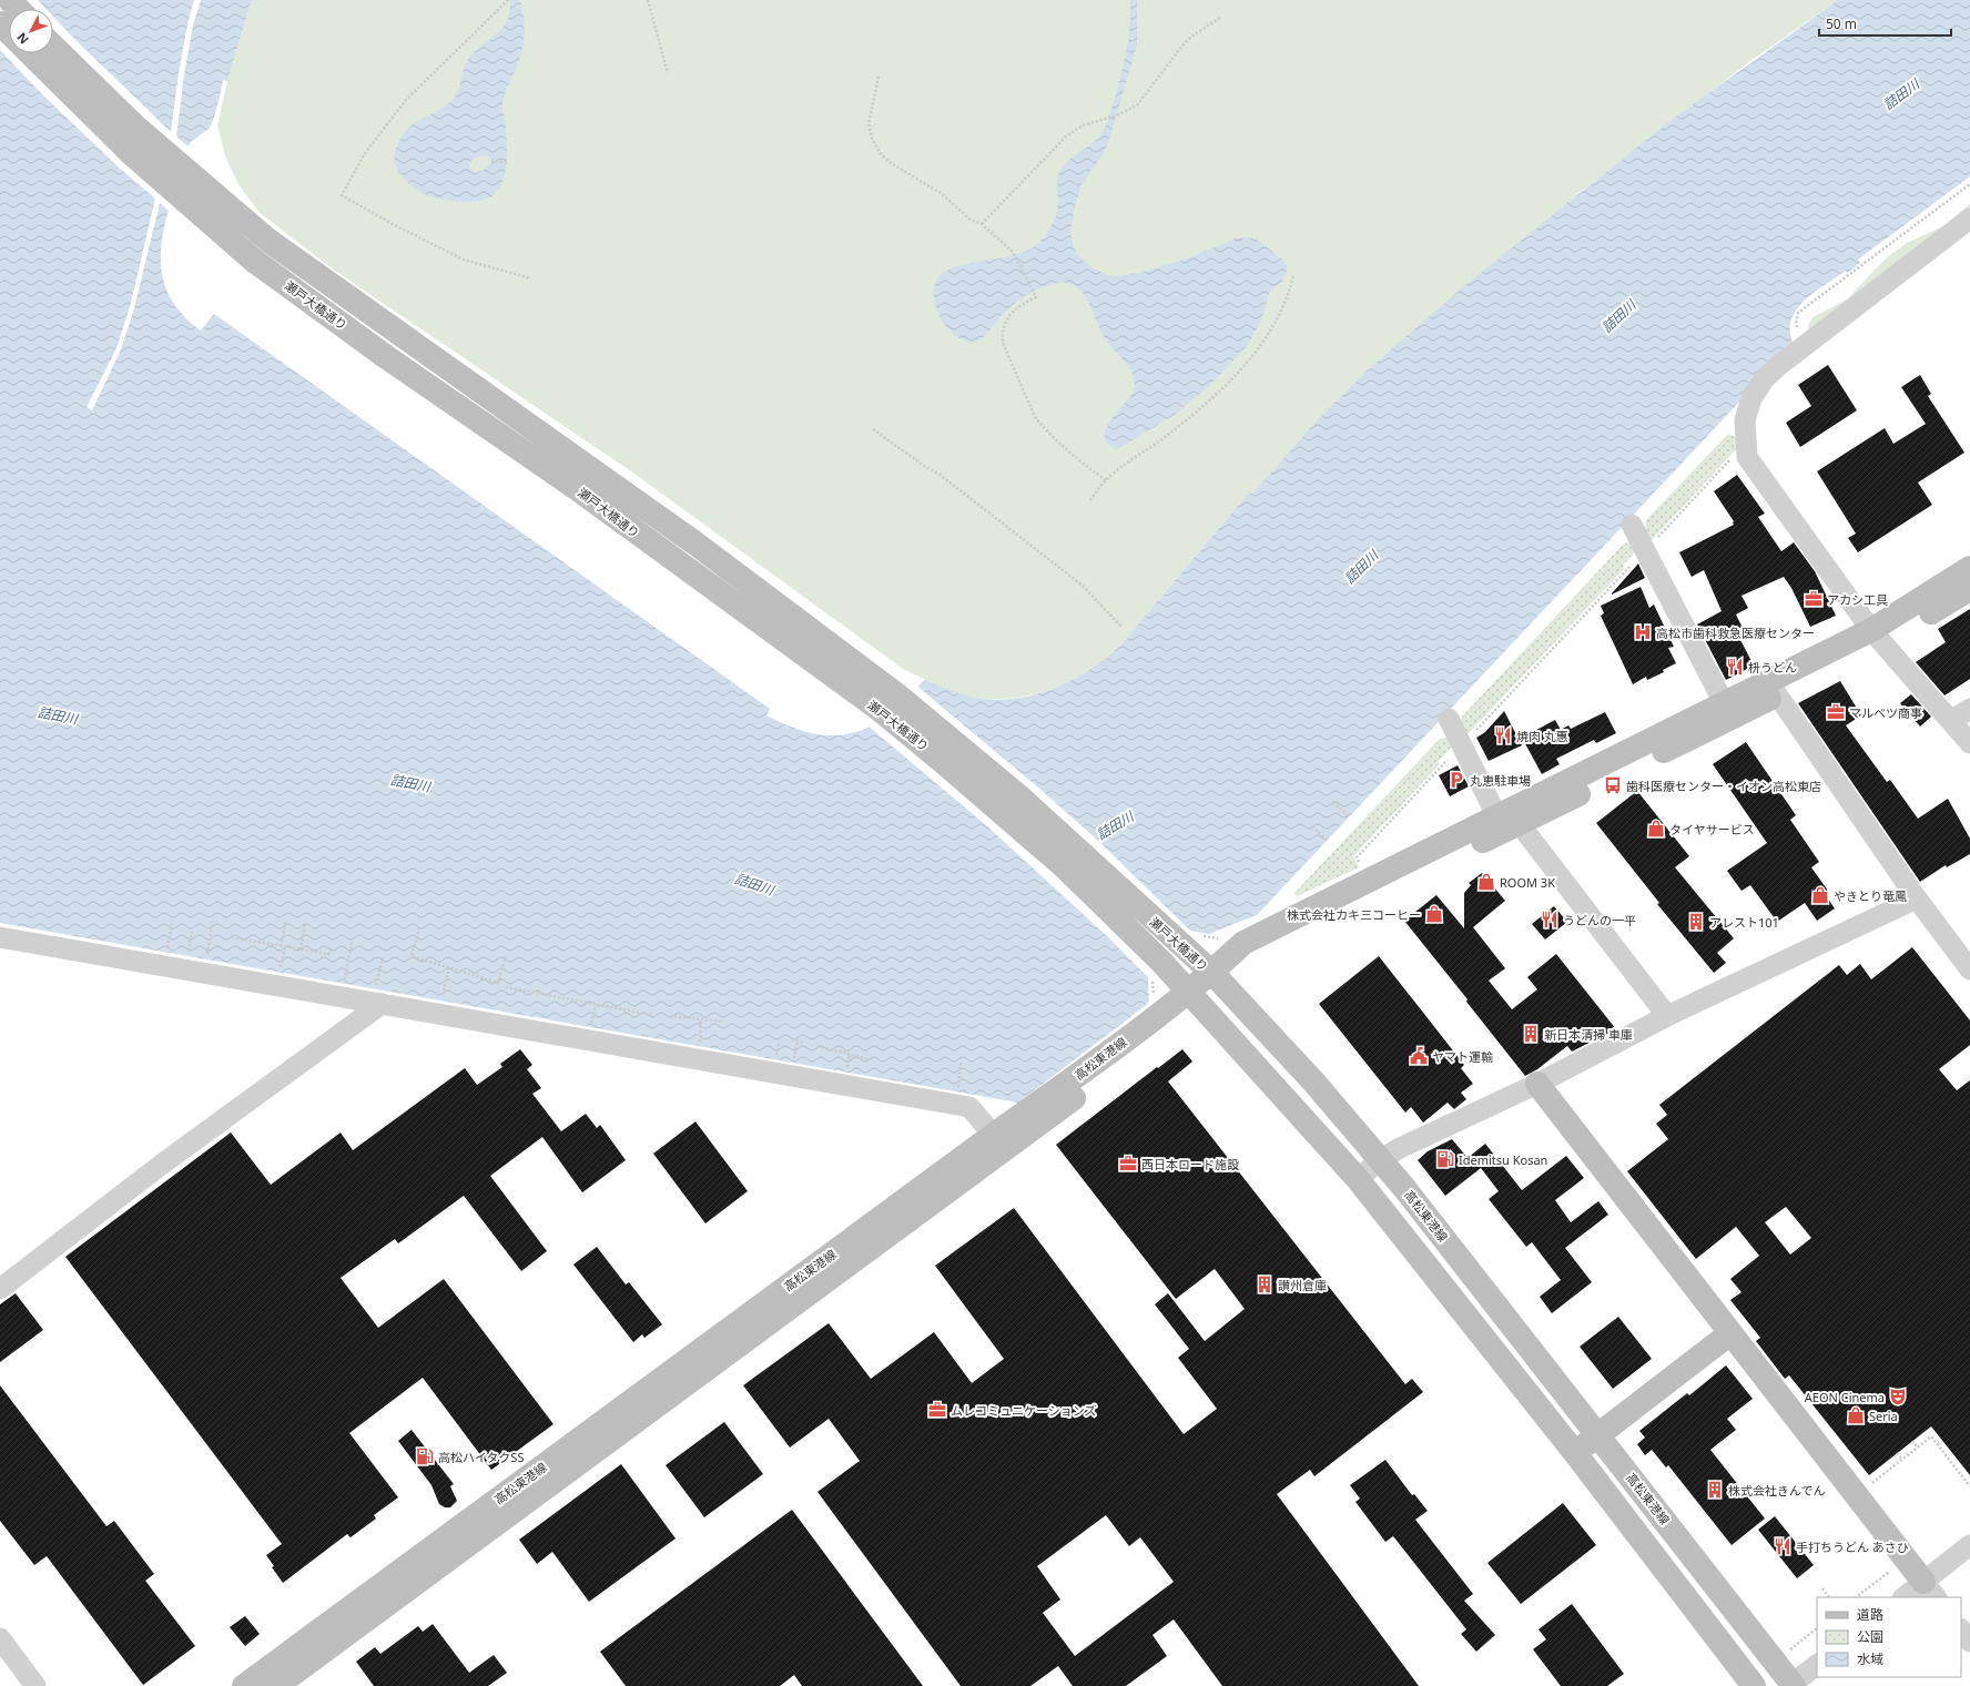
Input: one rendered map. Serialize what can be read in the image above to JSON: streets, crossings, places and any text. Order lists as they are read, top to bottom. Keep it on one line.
{"streets":{"street":["瀬戸大橋通り","高松東港線"]},"crossings":[["瀬戸大橋通り","高松東港線"]],"water":["詰田川"],"places":{"office":["アカシ工具","マルベツ商事","西日本ロード施設","ムレコミュニケーションズ"],"hospital":["高松市歯科救急医療センター"],"restaurant":["枡うどん","焼肉 丸惠","うどんの一平","手打ちうどん あさひ"],"parking":["丸恵駐車場"],"bus stop":["歯科医療センター・イオン高松東店"],"shop":["タイヤサービス","ROOM 3K","やきとり竜鳳","株式会社カキ三コーヒー","Seria"],"building":["アレスト101","新日本清掃 車庫","讃州倉庫","株式会社きんでん"],"public building":["ヤマト運輸"],"fuel station":["Idemitsu Kosan","高松ハイタクSS"],"theatre":["AEON Cinema"]},"legend":["道路","公園","水域"],"scale_bar":"50 m","north":"bottom left"}
